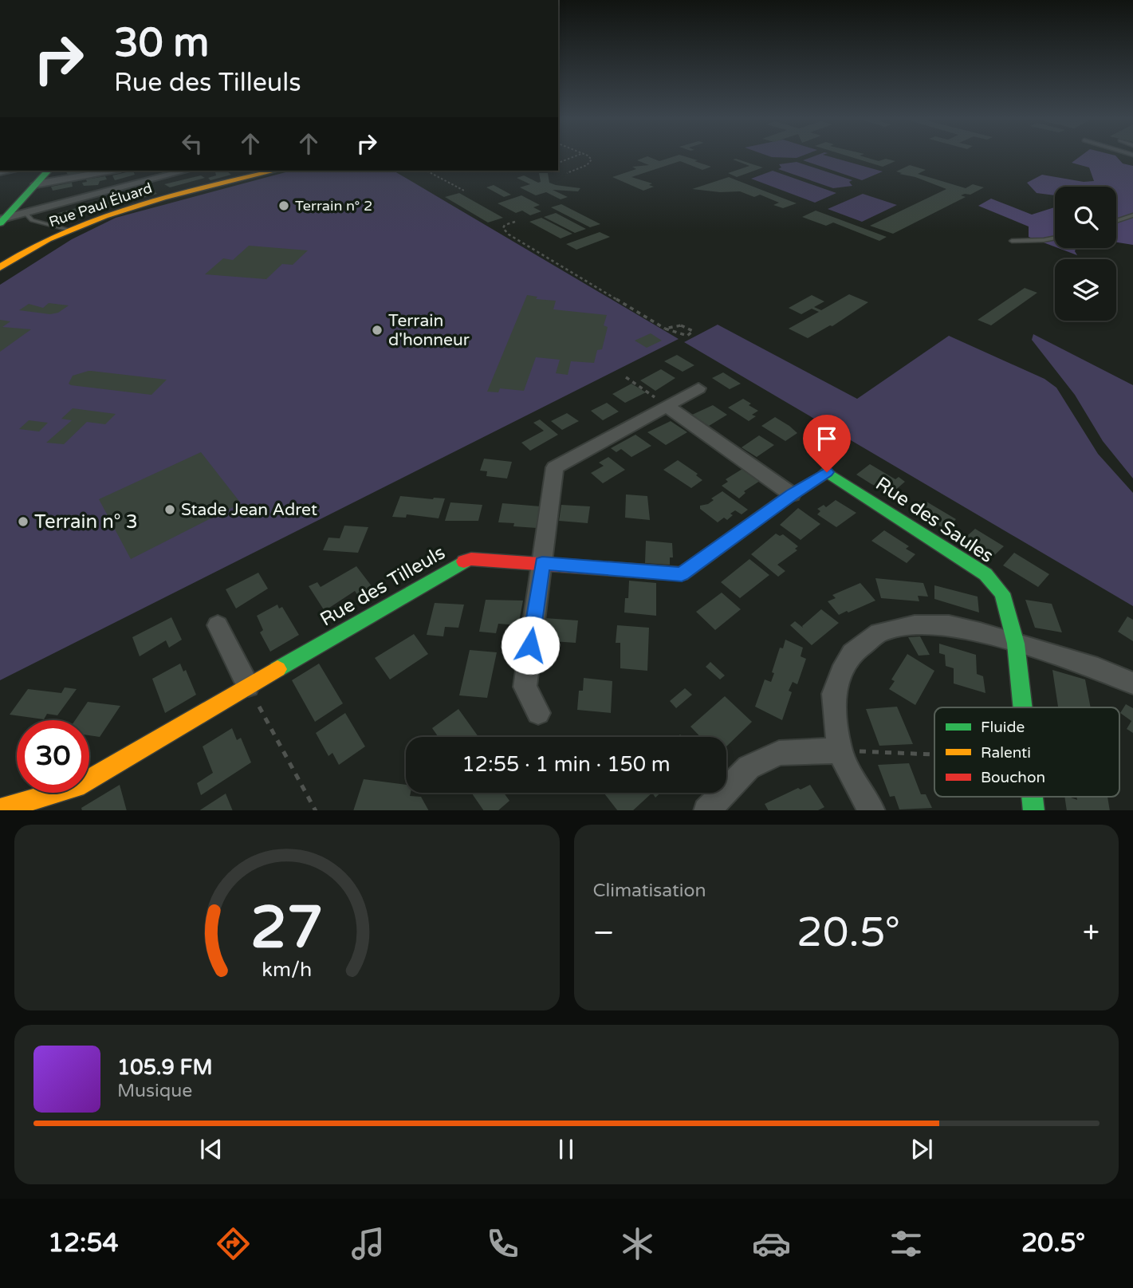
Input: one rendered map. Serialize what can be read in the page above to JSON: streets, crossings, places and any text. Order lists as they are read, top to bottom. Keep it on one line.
{"streets":{"street":["Rue Paul Éluard","Rue des Saules","Rue des Tilleuls"]},"crossings":[["Rue des Saules","Rue des Tilleuls"]],"places":["Terrain n° 2","Terrain d'honneur","Stade Jean Adret","Terrain n° 3"],"legend":["Fluide","Ralenti","Bouchon"],"page":{"turn":["30 m","Rue des Tilleuls"],"limit":"30","trip":"12:55 · 1 min · 150 m","tile":"Climatisation","heat":["−","20.5°","+"],"song":["105.9 FM","Musique"],"tabs":["12:54","20.5°"],"gauge":["27","km/h"]}}
